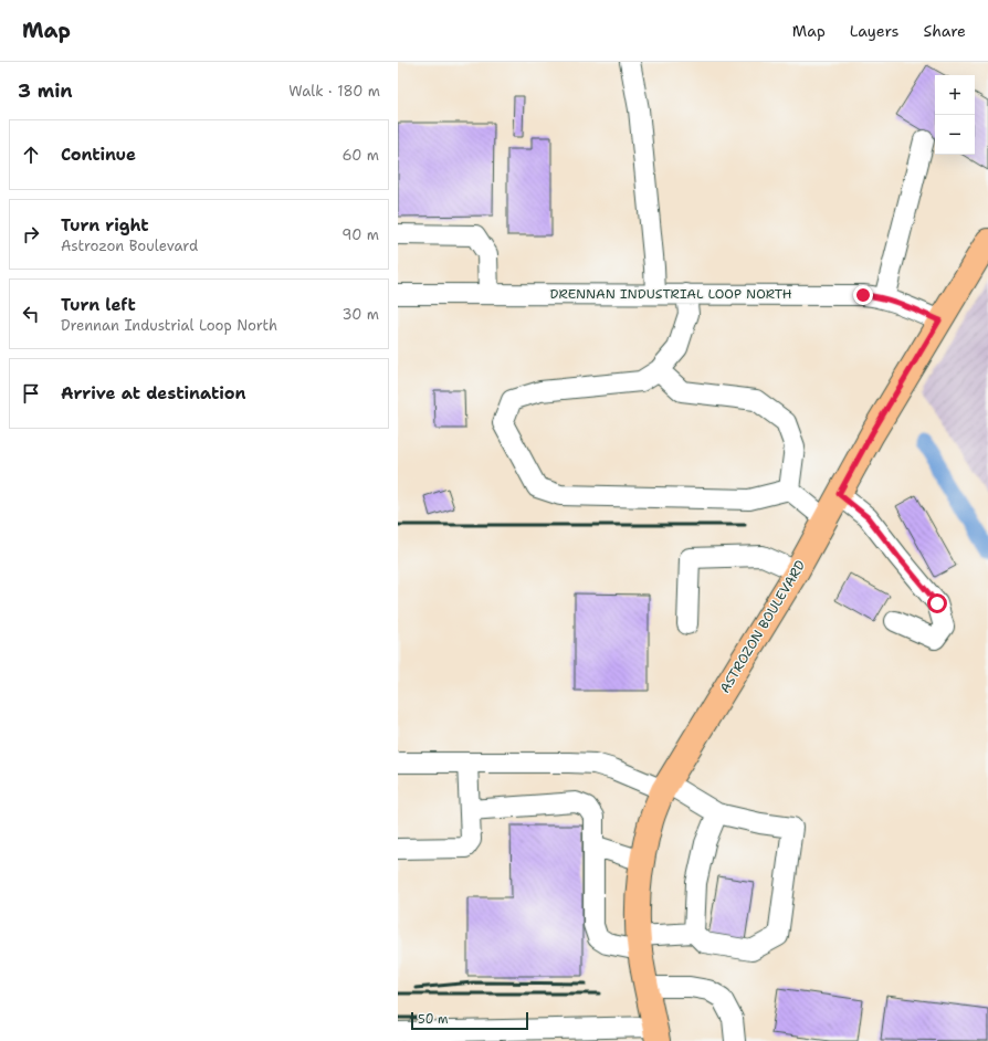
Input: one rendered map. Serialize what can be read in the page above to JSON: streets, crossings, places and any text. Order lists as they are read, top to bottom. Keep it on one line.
{"streets":{"main road":["ASTROZON BOULEVARD"],"street":["DRENNAN INDUSTRIAL LOOP NORTH"]},"crossings":[["DRENNAN INDUSTRIAL LOOP NORTH","ASTROZON BOULEVARD"]],"scale_bar":"50 m","page":{"header":"Map","nav":["Map","Layers","Share"],"heading":["3 min","Walk · 180 m"],"map_buttons":["+","−"],"list":[["Continue","60 m"],["Turn right","Astrozon Boulevard","90 m"],["Turn left","Drennan Industrial Loop North","30 m"],"Arrive at destination"],"scale":"50 m"}}
